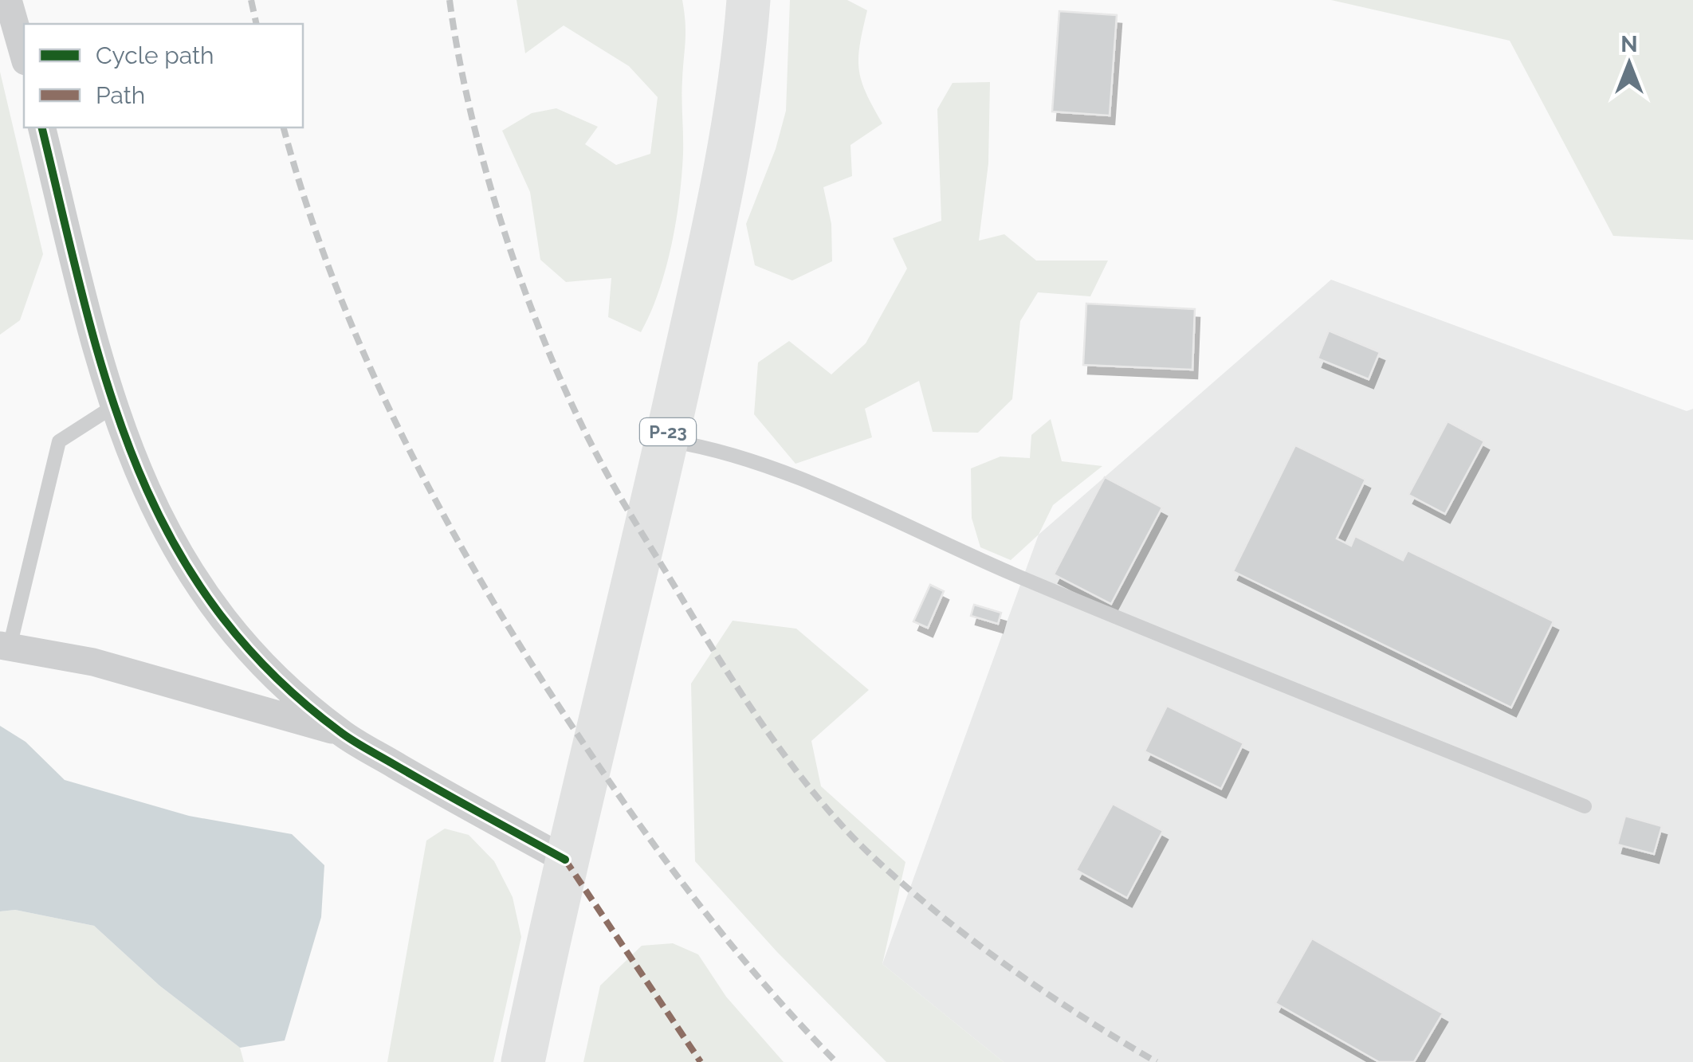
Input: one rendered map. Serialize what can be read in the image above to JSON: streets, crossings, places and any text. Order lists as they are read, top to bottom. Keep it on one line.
{"streets":{"main road":["Р-23"]},"legend":["Cycle path","Path"],"north":"top"}
